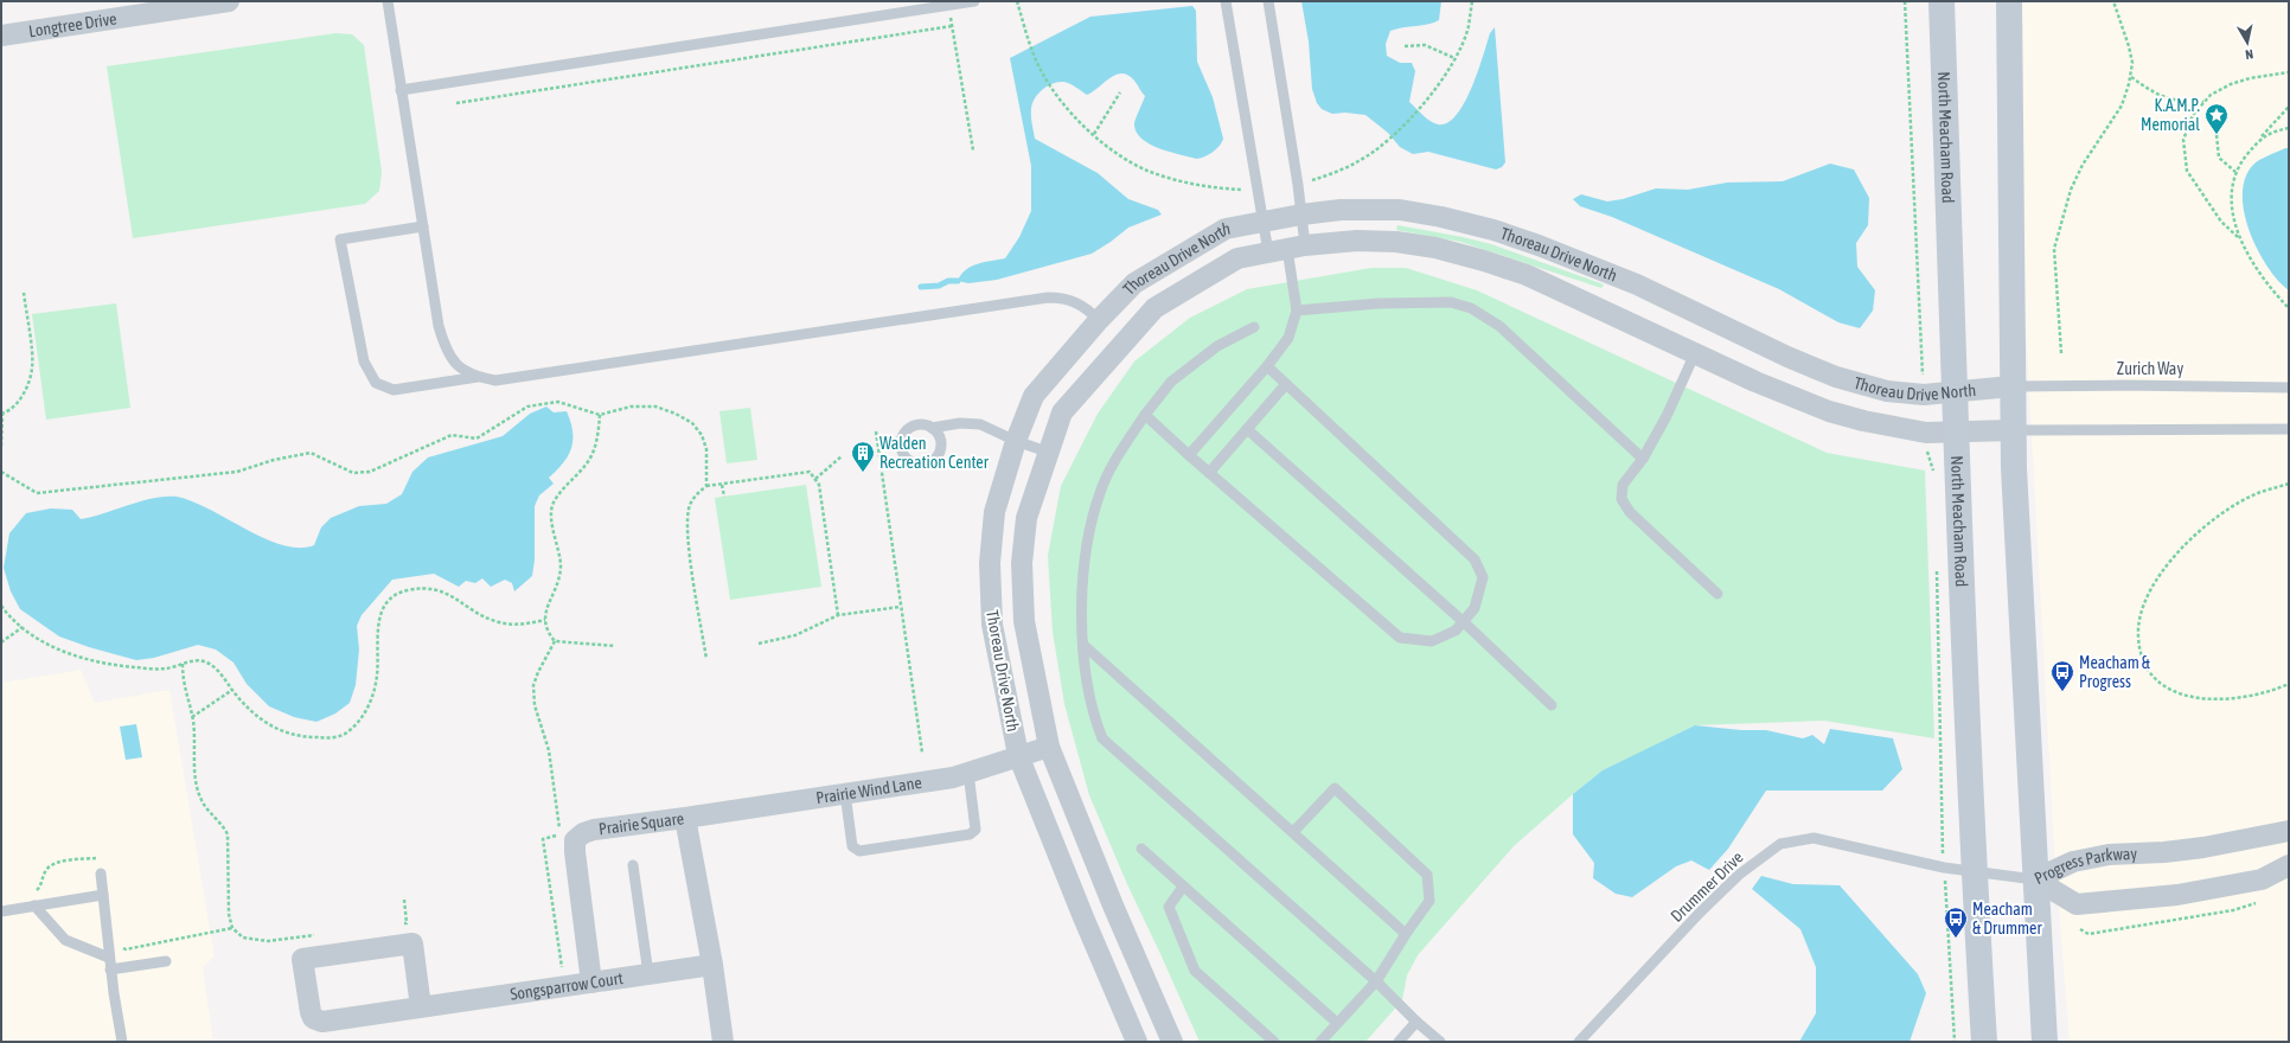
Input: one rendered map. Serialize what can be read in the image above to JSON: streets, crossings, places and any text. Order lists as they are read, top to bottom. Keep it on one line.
{"streets":{"main road":["North Meacham Road"],"street":["Longtree Drive","Thoreau Drive North","Prairie Wind Lane","Prairie Square","Progress Parkway","Songsparrow Court"],"lane":["Zurich Way","Drummer Drive"]},"crossings":[["North Meacham Road","Thoreau Drive North"],["North Meacham Road","Drummer Drive"],["Thoreau Drive North","Zurich Way"],["Thoreau Drive North","Prairie Wind Lane"],["Prairie Wind Lane","Prairie Square"],["Prairie Square","Songsparrow Court"],["Progress Parkway","Drummer Drive"]],"places":{"place":["K.A.M.P. Memorial"],"building":["Walden Recreation Center"],"bus stop":["Meacham & Progress","Meacham & Drummer"]},"north":"bottom"}
